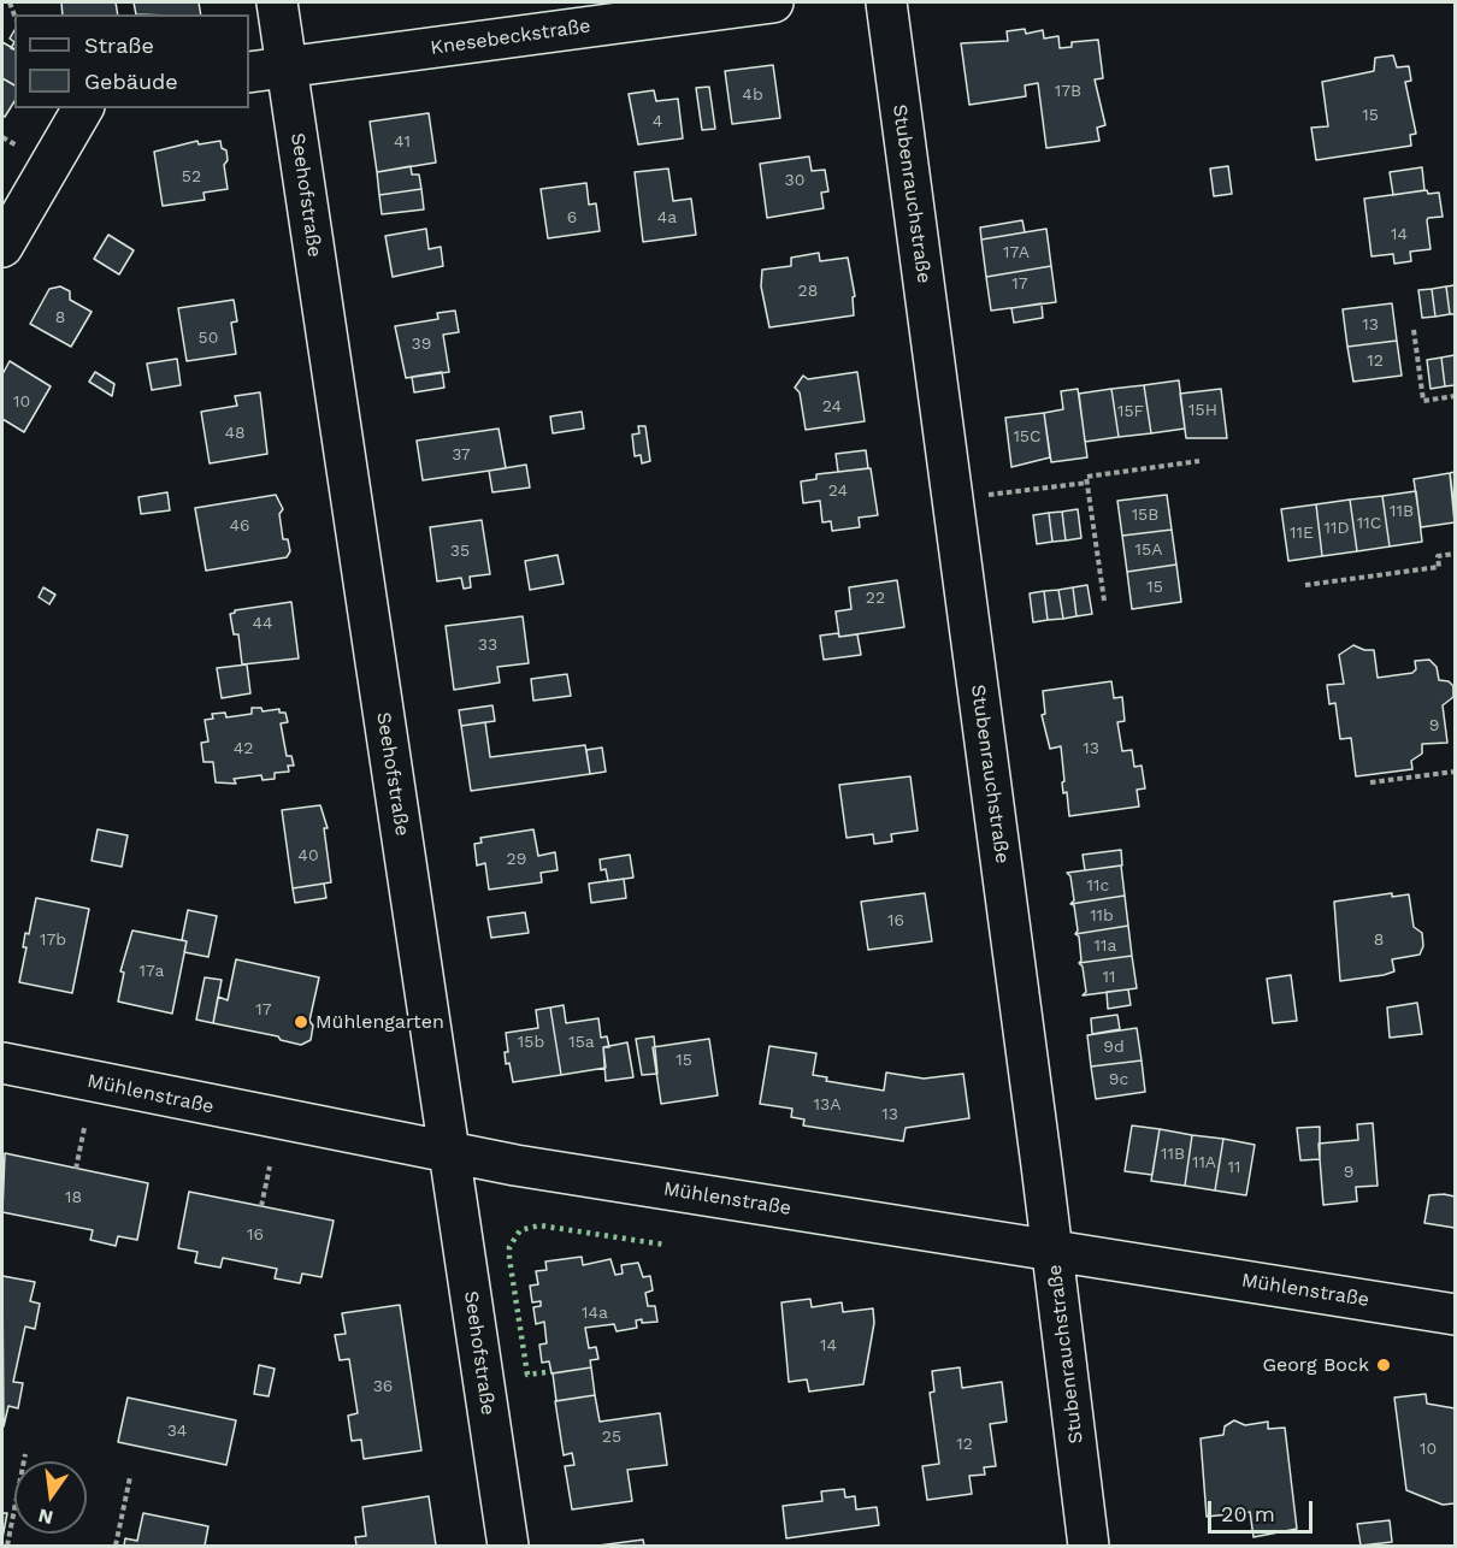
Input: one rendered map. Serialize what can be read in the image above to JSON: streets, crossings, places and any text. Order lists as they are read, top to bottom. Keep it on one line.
{"streets":{"street":["Knesebeckstraße","Stubenrauchstraße","Seehofstraße","Mühlenstraße"]},"crossings":[["Knesebeckstraße","Seehofstraße"],["Stubenrauchstraße","Mühlenstraße"],["Seehofstraße","Mühlenstraße"]],"places":["Mühlengarten","Georg Bock"],"house_numbers":["17B","4b","15","4","41","52","30","6","4a","14","17A","17","28","8","13","50","39","12","10","24","15H","15F","48","15C","37","24","11B","15B","11C","46","11D","11E","15A","35","15","22","44","33","9","42","13","40","29","11c","11b","16","17b","8","11a","17a","11","17","15b","15a","9d","15","9c","13A","13","11B","11A","11","9","18","16","14a","14","36","34","25","12","10"],"legend":["Straße","Gebäude"],"scale_bar":"20 m","north":"bottom"}
